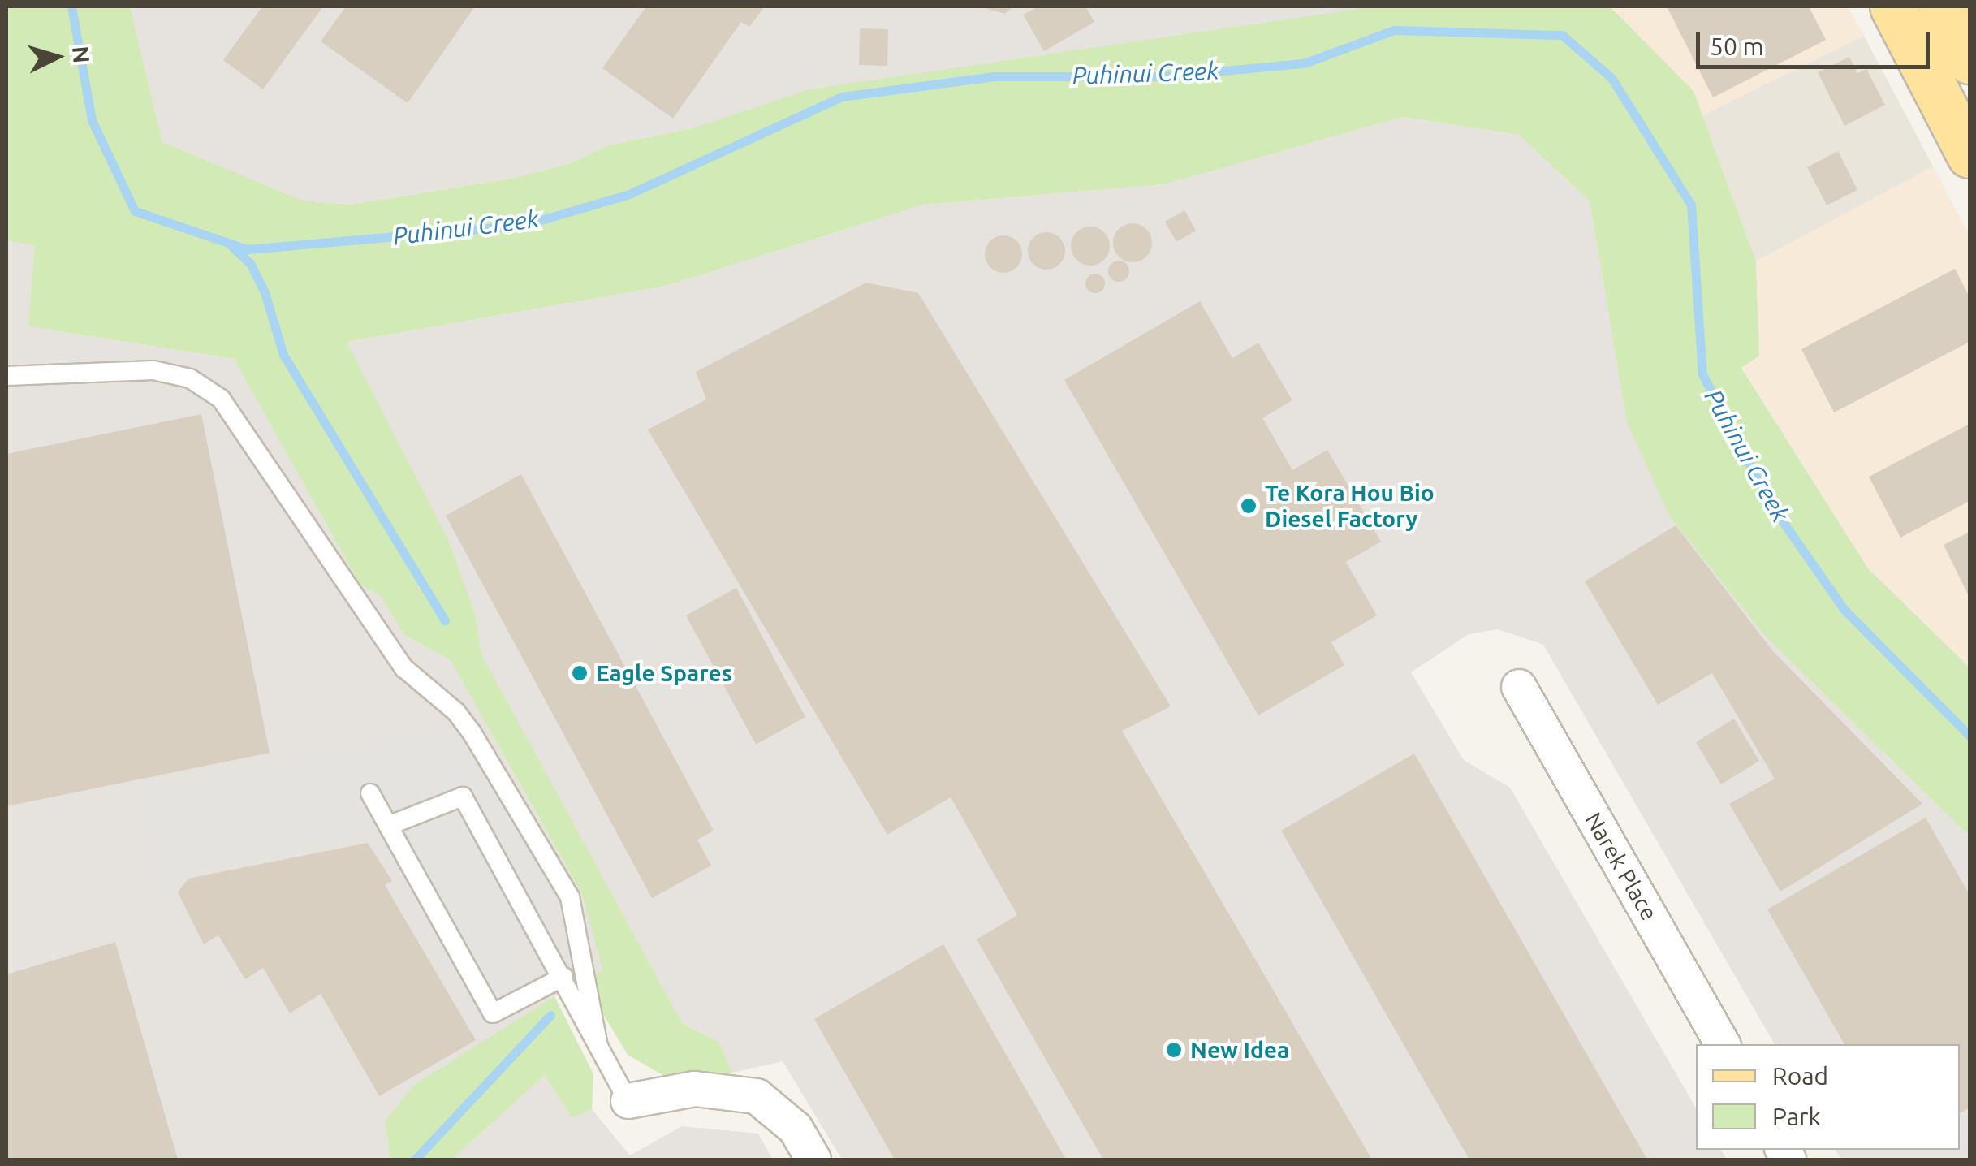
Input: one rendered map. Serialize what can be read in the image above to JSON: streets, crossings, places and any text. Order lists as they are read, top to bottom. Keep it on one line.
{"streets":{"street":["Narek Place"]},"water":["Puhinui Creek"],"places":["Te Kora Hou Bio Diesel Factory","Eagle Spares","New Idea"],"legend":["Road","Park"],"scale_bar":"50 m","north":"right"}
